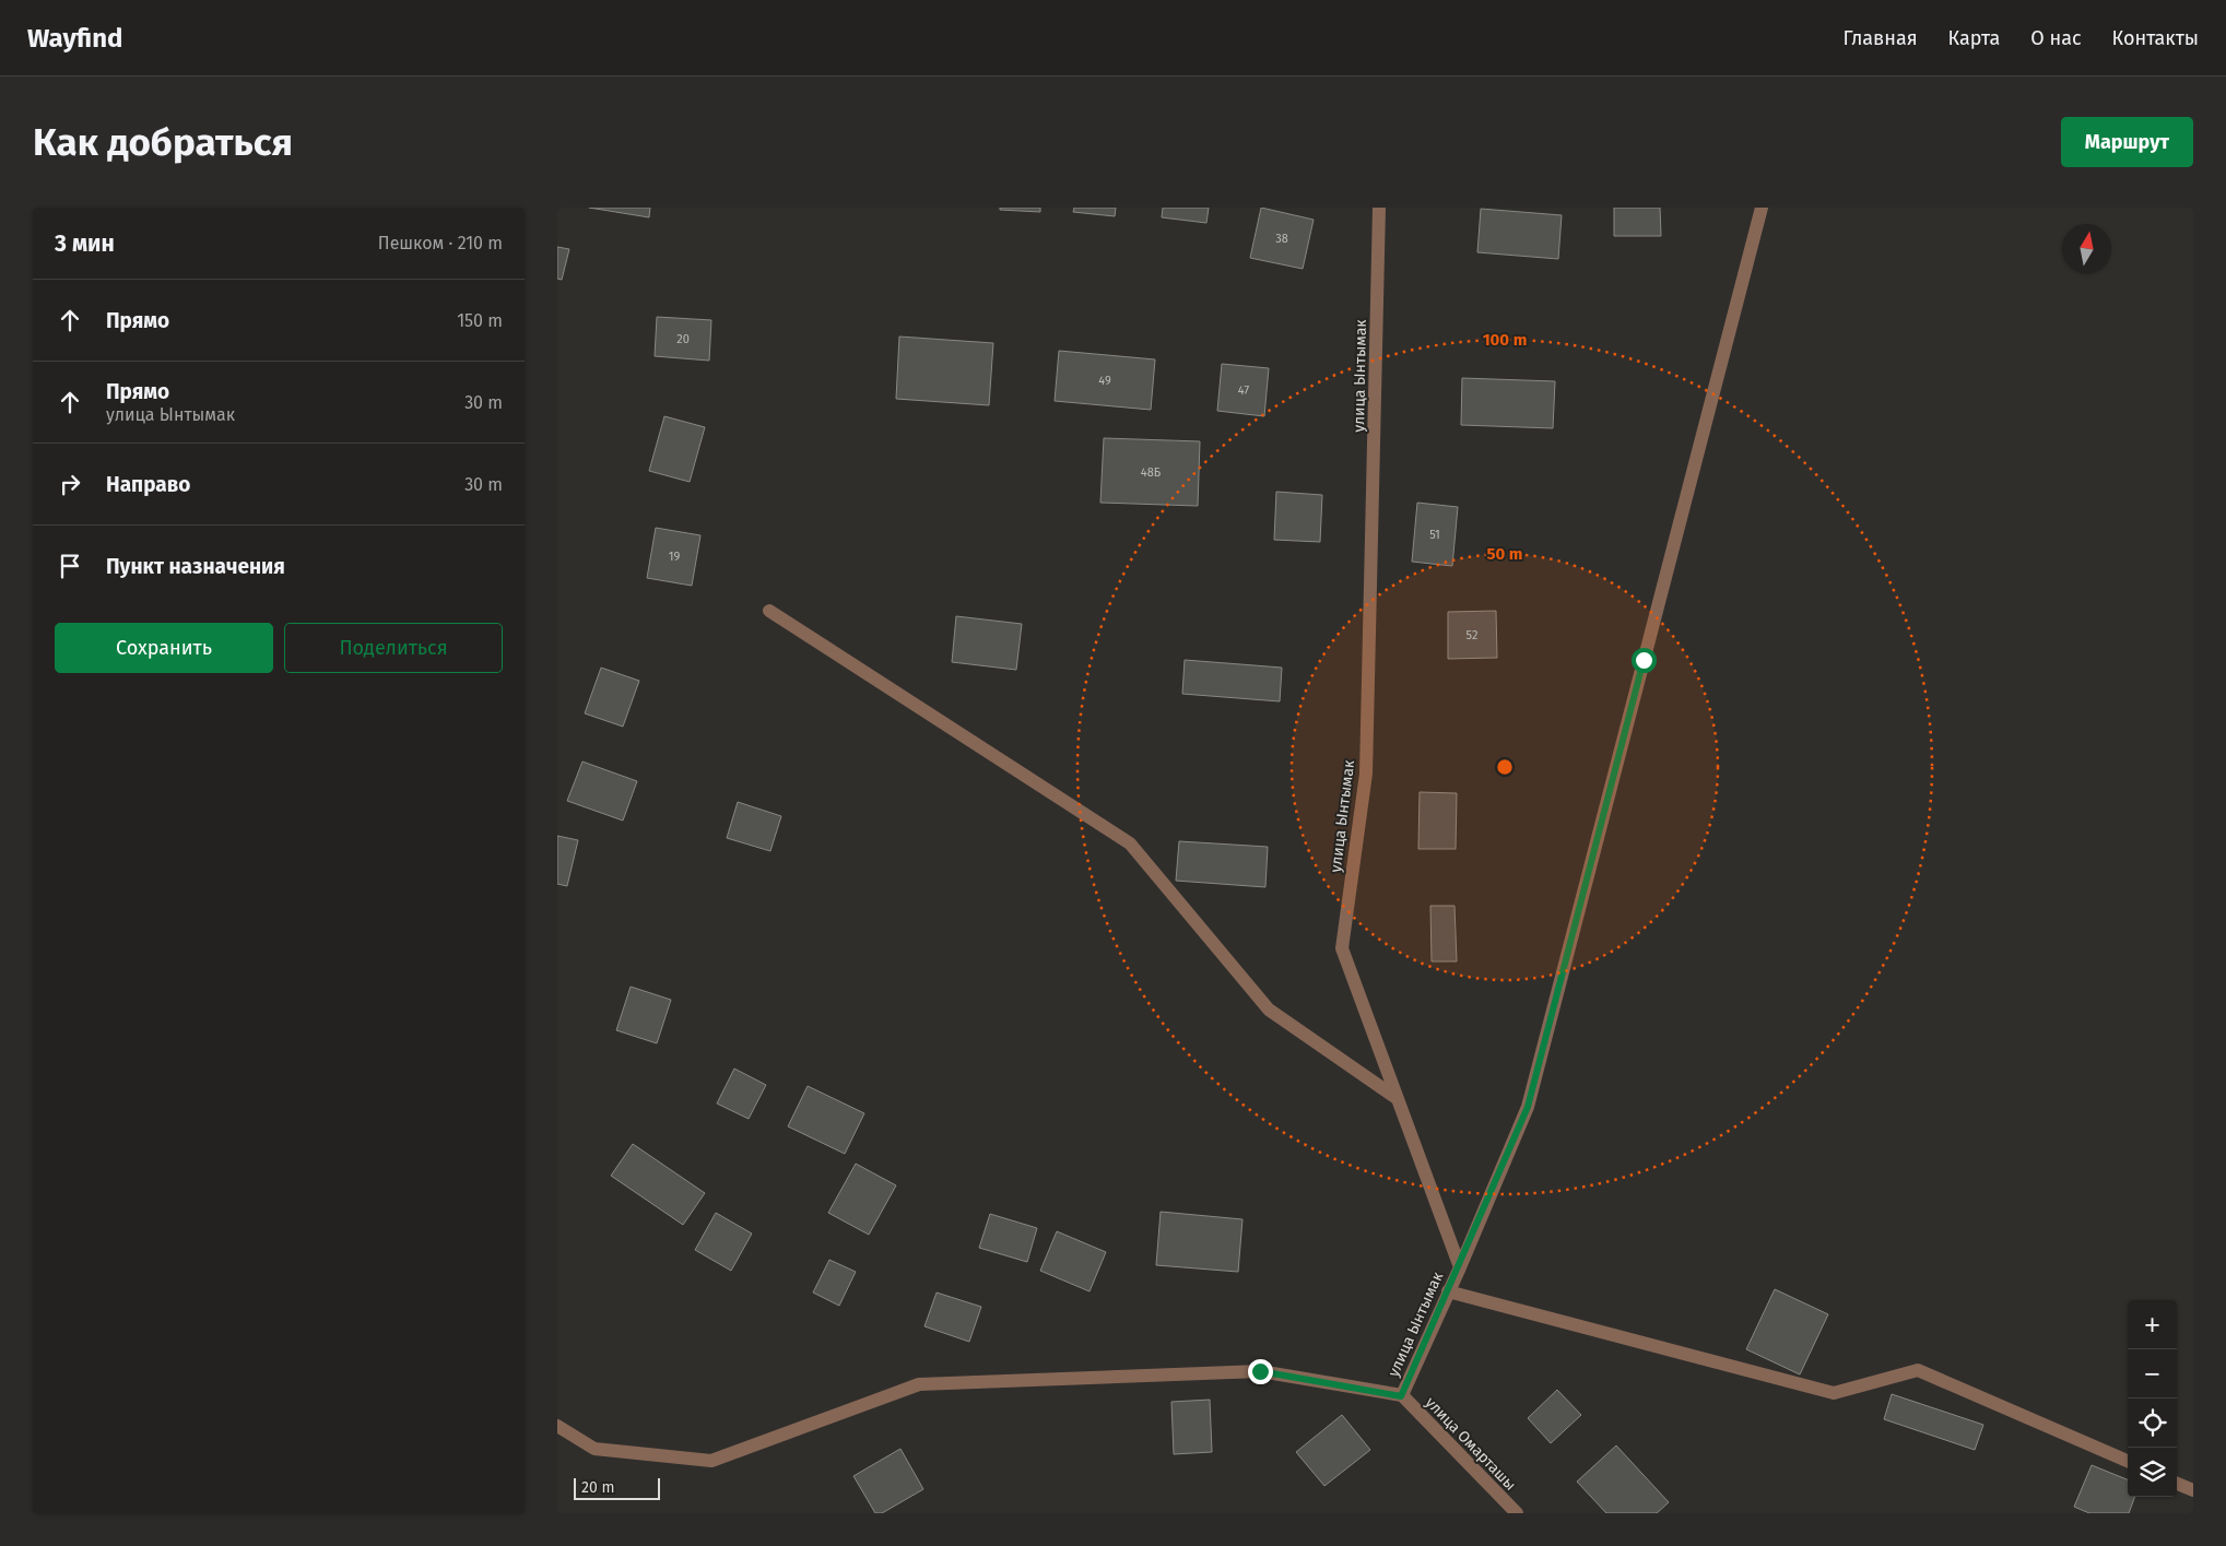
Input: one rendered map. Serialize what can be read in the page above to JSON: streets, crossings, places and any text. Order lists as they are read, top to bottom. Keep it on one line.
{"streets":{"street":["улица Ынтымак","улица Омарташы"]},"crossings":[["улица Ынтымак","улица Омарташы"]],"house_numbers":["38","20","49","47","48Б","51","19","52"],"scale_bar":"20 m","north":"top","page":{"header":"Wayfind","nav":["Главная","Карта","О нас","Контакты"],"buttons":["Маршрут",["Сохранить","Поделиться"]],"title":"Как добраться","heading":["3 мин","Пешком · 210 m"],"list":[["Прямо","150 m"],["Прямо","улица Ынтымак","30 m"],["Направо","30 m"],"Пункт назначения"],"map_buttons":["+","−"],"scale":"20 m"},"rings":["100 m","50 m"]}
